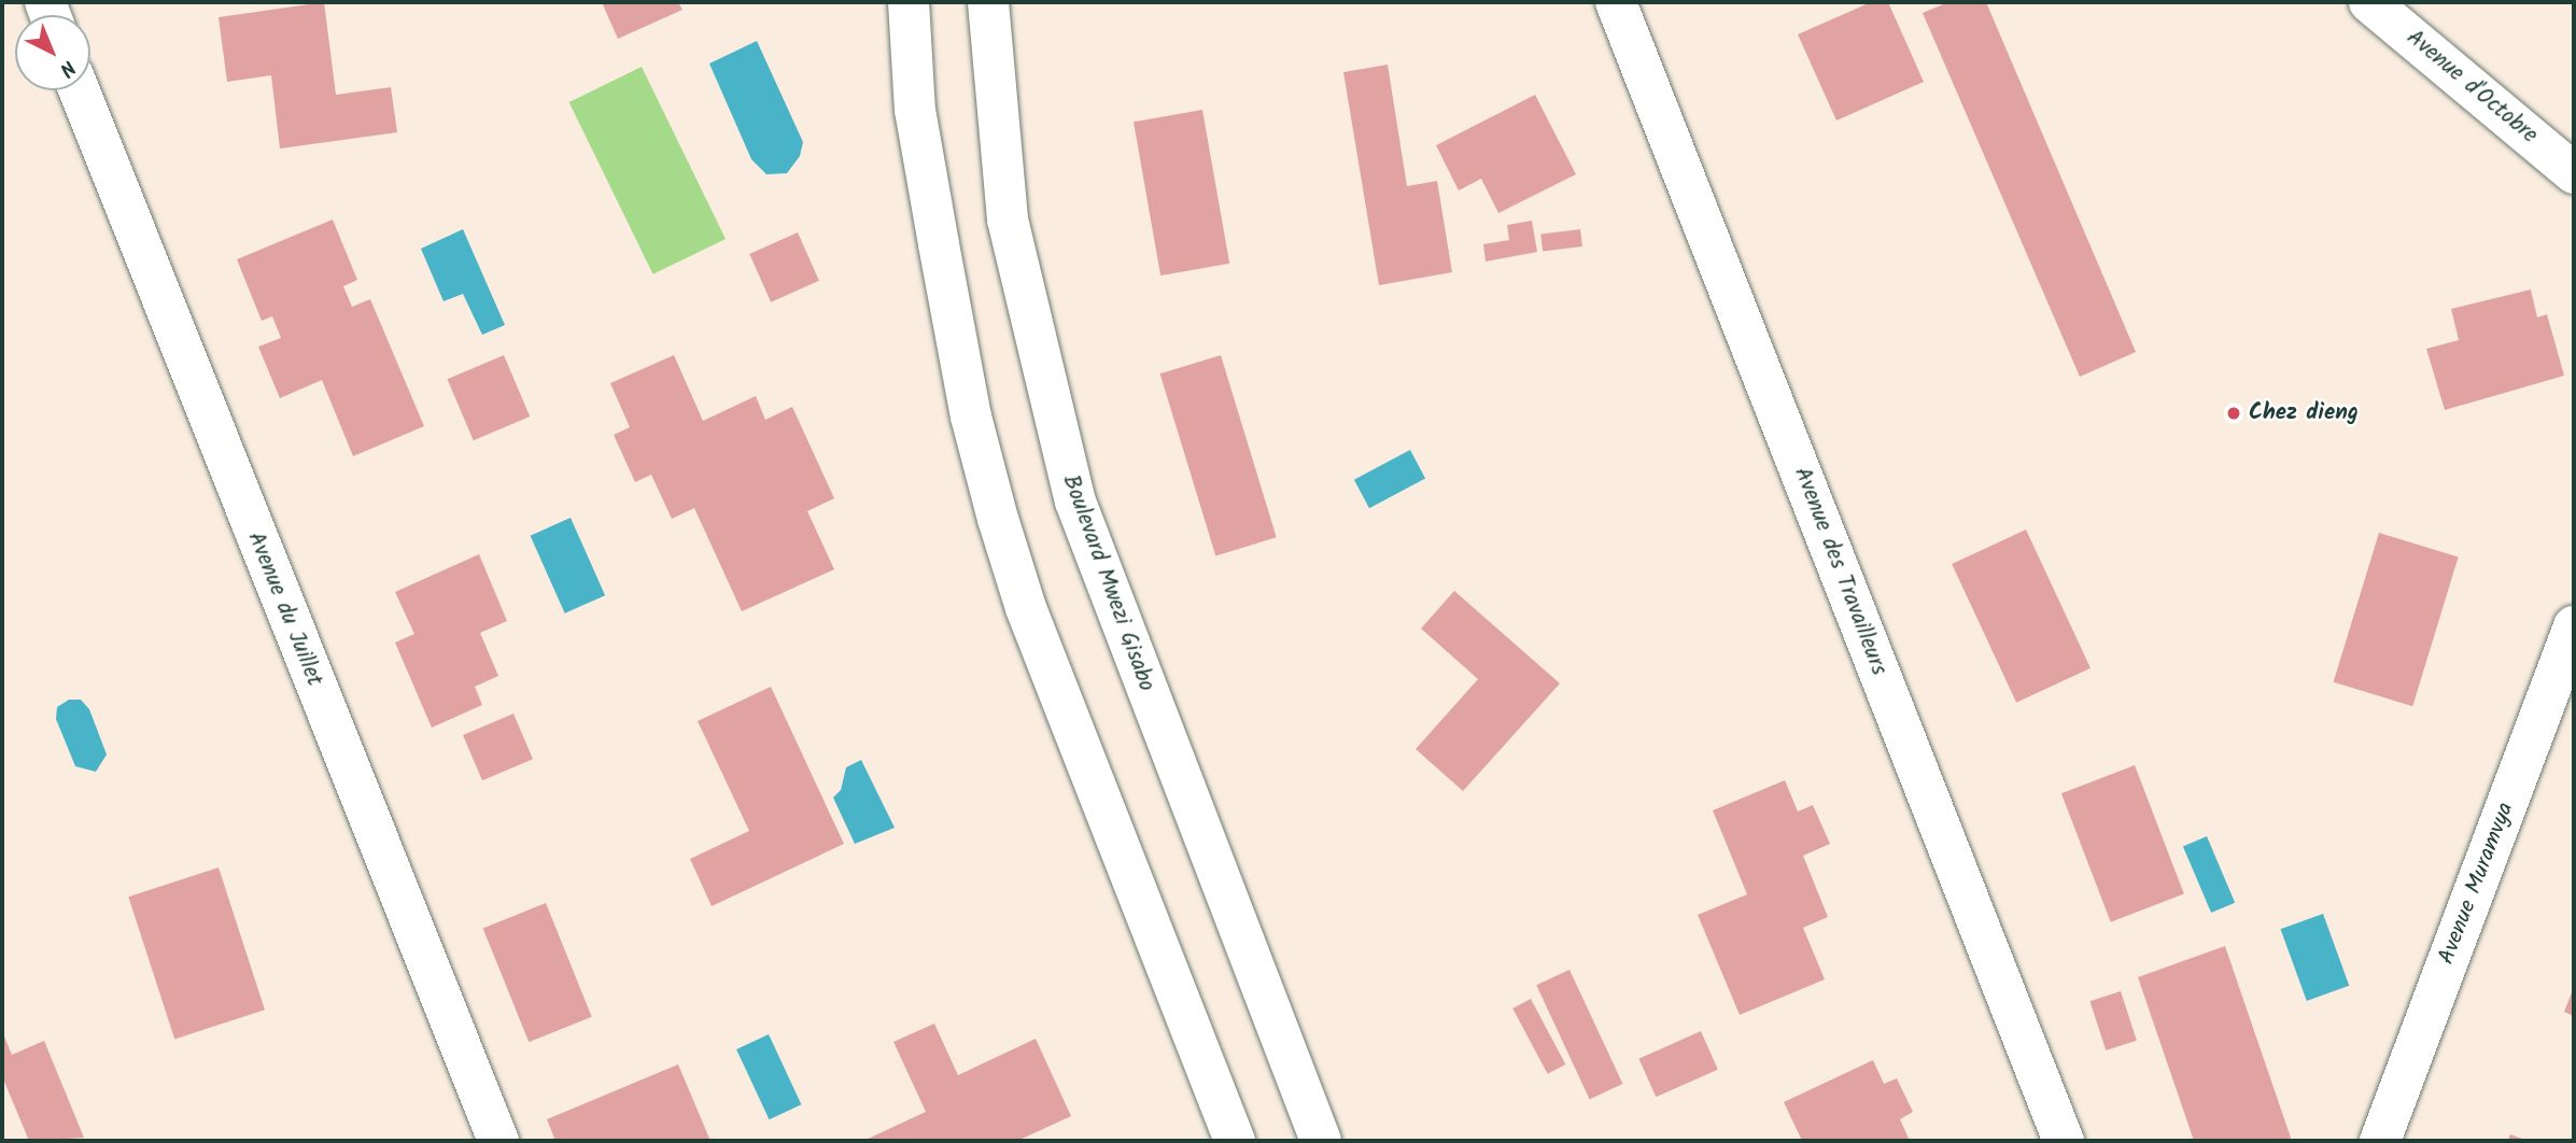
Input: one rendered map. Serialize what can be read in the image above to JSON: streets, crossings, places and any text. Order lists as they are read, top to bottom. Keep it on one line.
{"streets":{"street":["Avenue d'Octobre","Avenue des Travailleurs","Boulevard Mwezi Gisabo","Avenue du Juillet","Avenue Muramvya"]},"places":["Chez dieng"],"north":"bottom right"}
